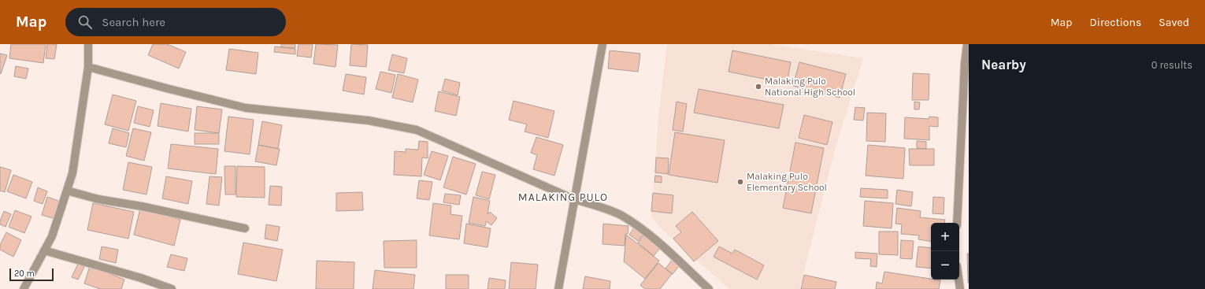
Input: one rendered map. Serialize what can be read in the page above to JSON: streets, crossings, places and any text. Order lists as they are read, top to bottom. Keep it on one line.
{"districts":["MALAKING PULO"],"places":["Malaking Pulo National High School","Malaking Pulo Elementary School"],"scale_bar":"20 m","page":{"header":"Map","search":"Search here","nav":["Map","Directions","Saved"],"heading":["Nearby","0 results"],"map_buttons":["+","−"],"scale":"20 m"}}
